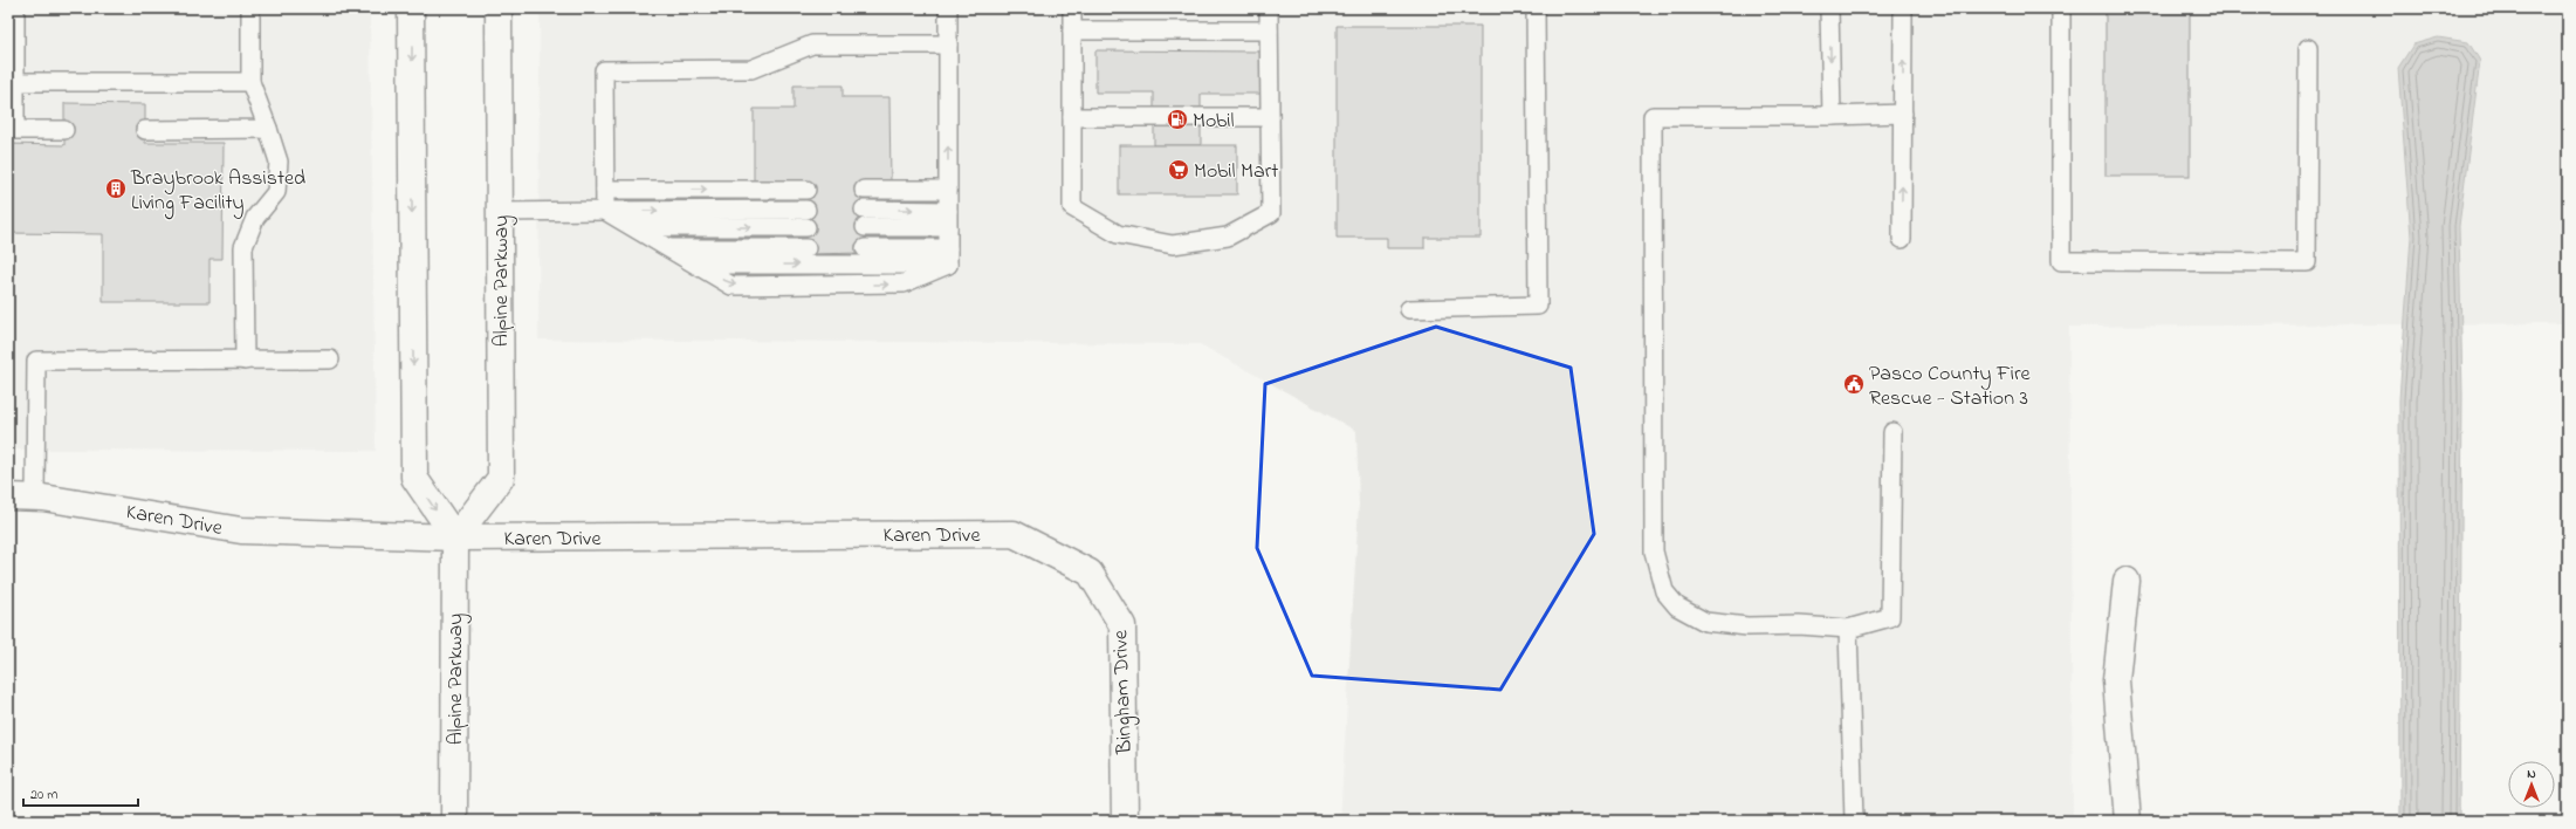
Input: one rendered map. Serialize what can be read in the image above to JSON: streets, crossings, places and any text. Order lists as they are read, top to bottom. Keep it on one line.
{"streets":{"street":["Alpine Parkway","Karen Drive","Bingham Drive"]},"crossings":[["Alpine Parkway","Karen Drive"],["Karen Drive","Bingham Drive"]],"places":{"fuel station":["Mobil"],"supermarket":["Mobil Mart"],"building":["Braybrook Assisted Living Facility"],"public building":["Pasco County Fire Rescue - Station 3"]},"scale_bar":"20 m","north":"top"}
